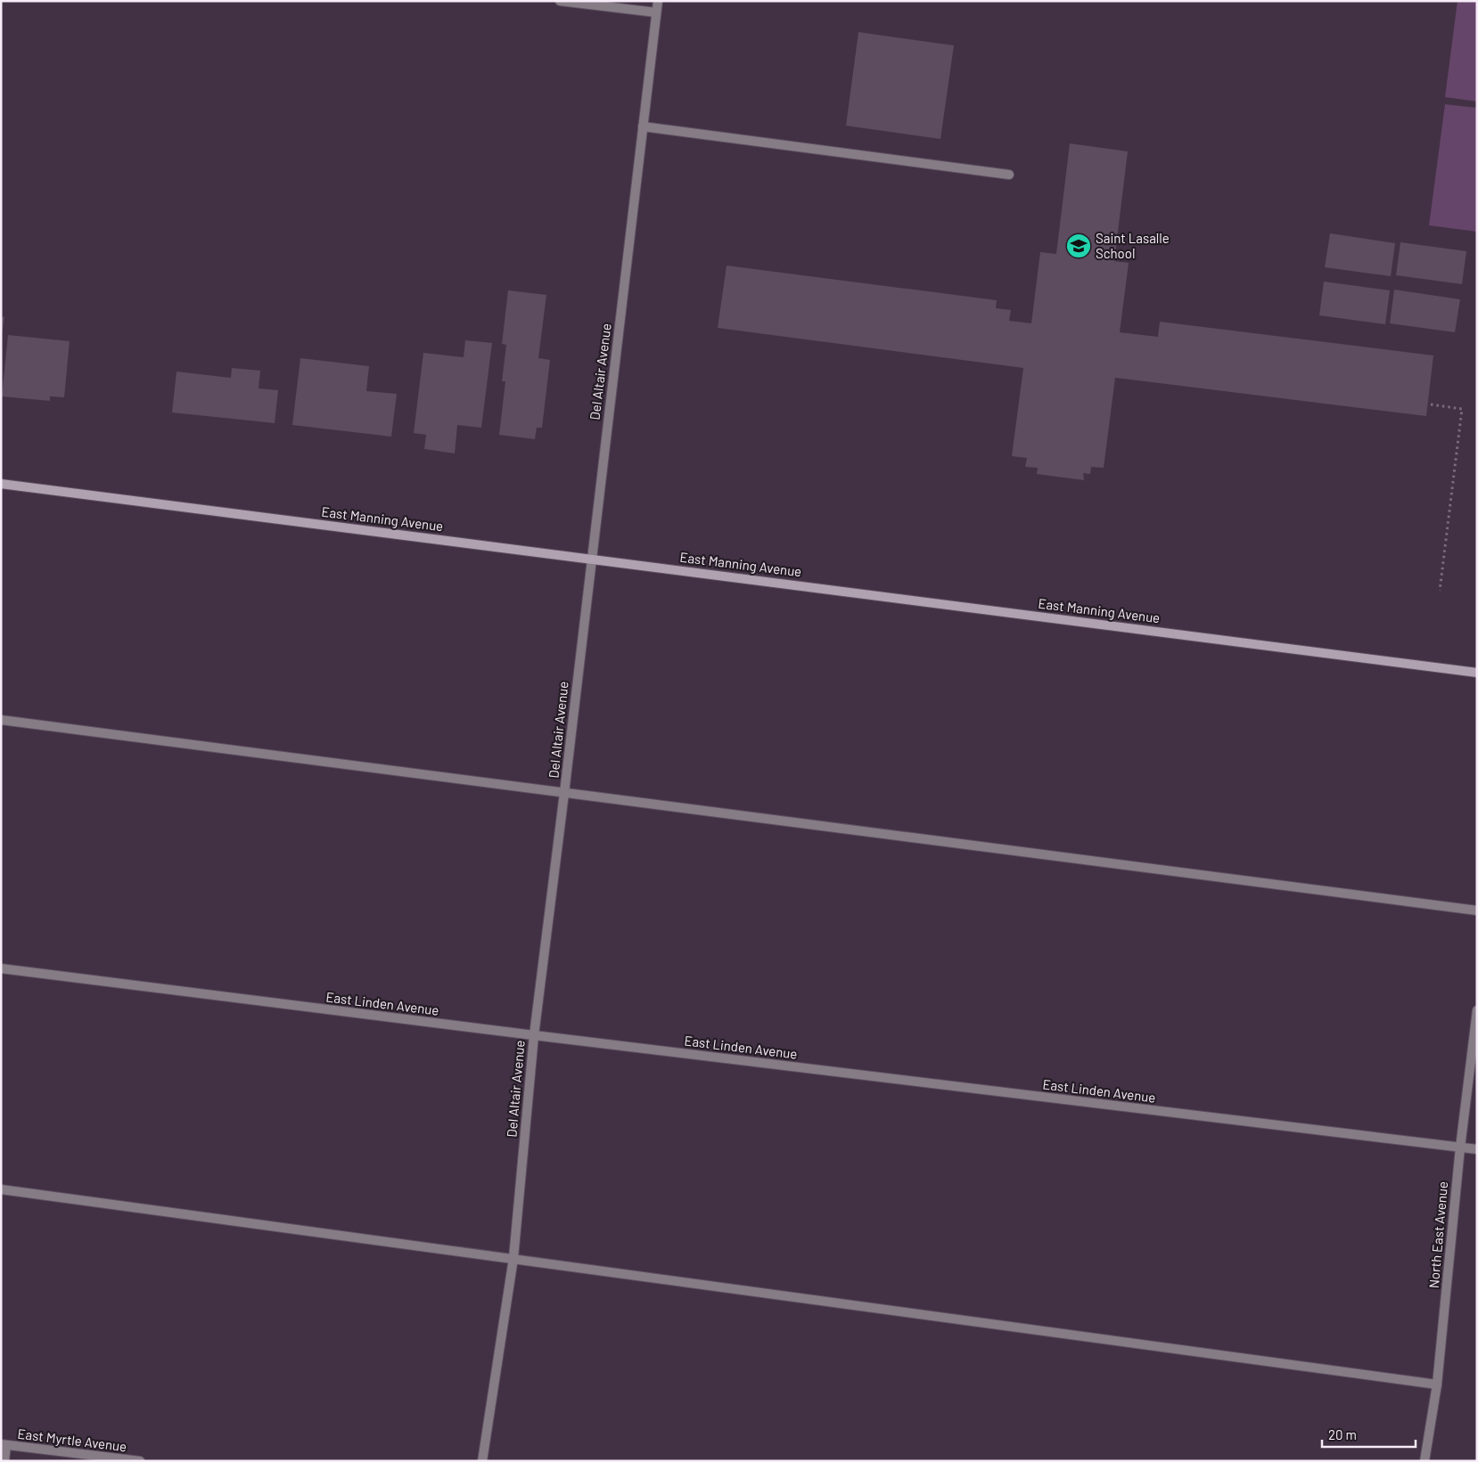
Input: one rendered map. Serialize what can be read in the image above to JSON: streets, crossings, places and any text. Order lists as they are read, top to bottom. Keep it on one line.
{"streets":{"main road":["East Manning Avenue"],"street":["Del Altair Avenue","East Linden Avenue","North East Avenue","East Myrtle Avenue"]},"crossings":[["Del Altair Avenue","East Manning Avenue"],["Del Altair Avenue","East Linden Avenue"],["East Linden Avenue","North East Avenue"]],"places":{"school or university":["Saint Lasalle School"]},"scale_bar":"20 m"}
